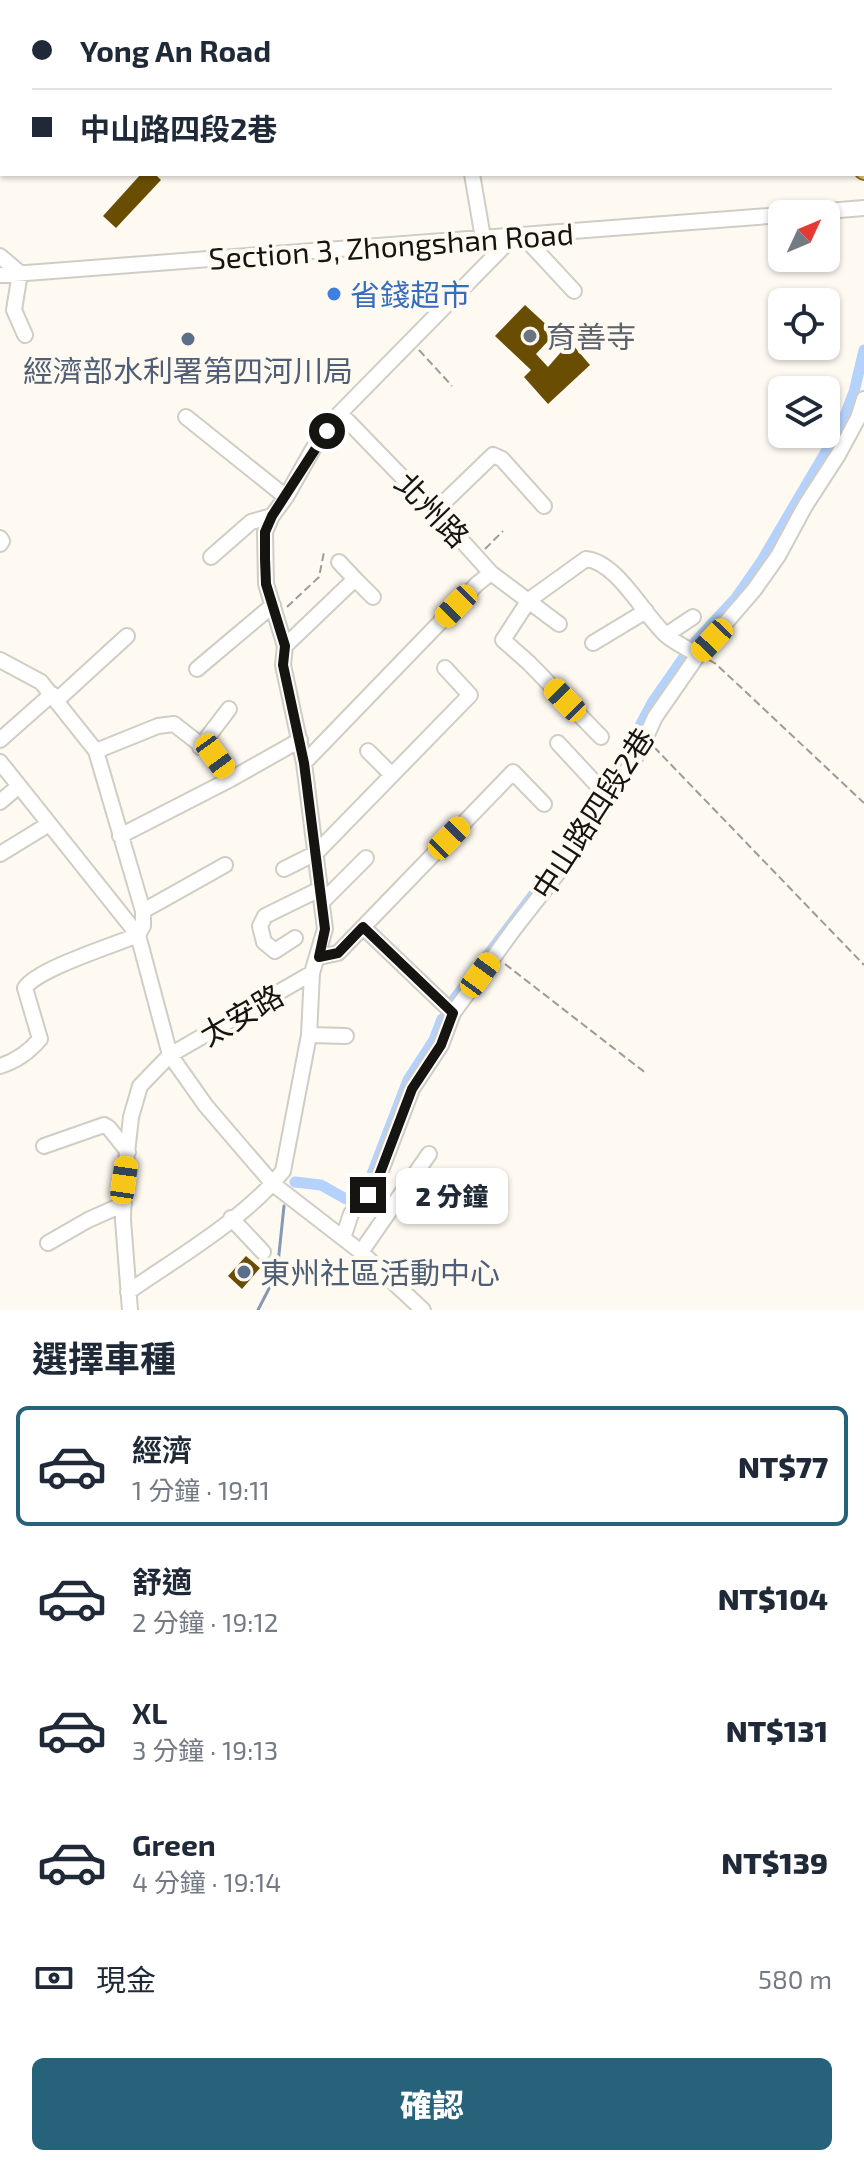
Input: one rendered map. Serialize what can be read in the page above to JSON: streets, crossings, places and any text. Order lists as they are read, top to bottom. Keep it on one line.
{"streets":{"street":["Section 3, Zhongshan Road","北州路","中山路四段2巷","太安路"]},"places":["省錢超市","育善寺","經濟部水利署第四河川局","東州社區活動中心"],"north":"top right","page":{"banner":["Yong An Road","中山路四段2巷"],"bubble":"2 分鐘","heading":"選擇車種","list":[{"name":"經濟","note":"1 分鐘 · 19:11","value":"NT$77"},{"name":"舒適","note":"2 分鐘 · 19:12","value":"NT$104"},{"name":"XL","note":"3 分鐘 · 19:13","value":"NT$131"},{"name":"Green","note":"4 分鐘 · 19:14","value":"NT$139"}],"pay":["現金","580 m"],"buttons":"確認"}}
